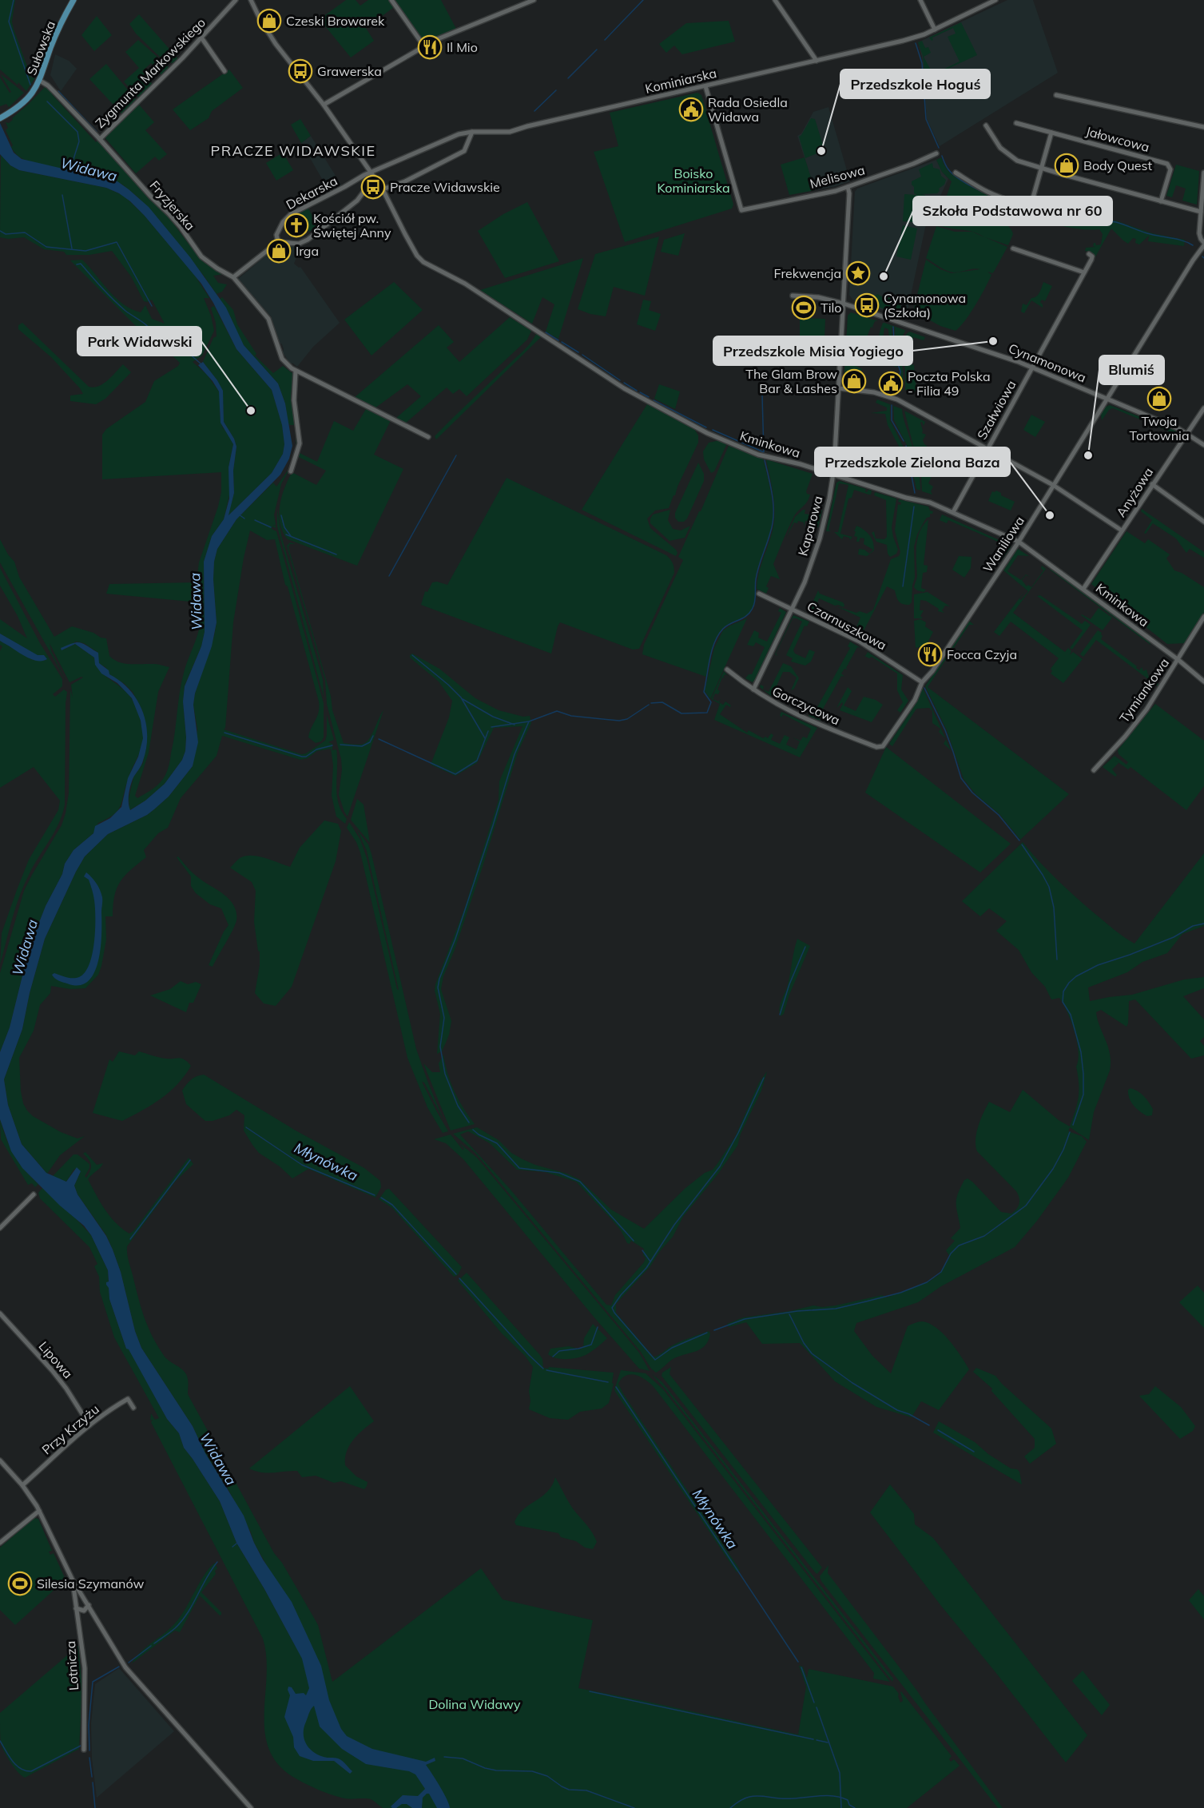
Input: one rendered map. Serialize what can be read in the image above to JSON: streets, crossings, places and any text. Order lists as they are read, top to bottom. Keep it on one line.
{"streets":{"main road":["Sułowska"],"street":["Zygmunta Markowskiego","Kominiarska","Jałowcowa","Melisowa","Dekarska","Fryzjerska","Cynamonowa","Szałwiowa","Kminkowa","Anyżowa","Kaparowa","Waniliowa","Czarnuszkowa","Tymiankowa","Gorczycowa","Lipowa","Przy Krzyżu","Lotnicza"]},"crossings":[["Sułowska","Fryzjerska"],["Zygmunta Markowskiego","Fryzjerska"],["Kominiarska","Melisowa"],["Kominiarska","Dekarska"],["Kominiarska","Kminkowa"],["Melisowa","Kaparowa"],["Dekarska","Kminkowa"],["Cynamonowa","Szałwiowa"],["Cynamonowa","Anyżowa"],["Cynamonowa","Kaparowa"],["Cynamonowa","Waniliowa"],["Szałwiowa","Kminkowa"],["Kminkowa","Anyżowa"],["Kminkowa","Kaparowa"],["Kminkowa","Waniliowa"],["Kminkowa","Tymiankowa"],["Kaparowa","Czarnuszkowa"],["Kaparowa","Gorczycowa"],["Waniliowa","Czarnuszkowa"],["Waniliowa","Gorczycowa"],["Lipowa","Przy Krzyżu"],["Przy Krzyżu","Lotnicza"]],"districts":["PRACZE WIDAWSKIE"],"water":["Widawa","Młynówka"],"parks":["Boisko Kominiarska","Dolina Widawy"],"places":{"shop":["Czeski Browarek","Body Quest","Irga","The Glam Brow Bar & Lashes","Twoja Tortownia"],"restaurant":["Il Mio","Focca Czyja"],"bus stop":["Grawerska","Pracze Widawskie","Cynamonowa (Szkoła)"],"public building":["Rada Osiedla Widawa","Poczta Polska - Filia 49"],"other":["Przedszkole Hoguś","Szkoła Podstawowa nr 60","Przedszkole Misia Yogiego","Park Widawski","Blumiś","Przedszkole Zielona Baza"],"church":["Kościół pw. Świętej Anny"],"place":["Frekwencja"],"sports":["Tilo","Silesia Szymanów"]}}
